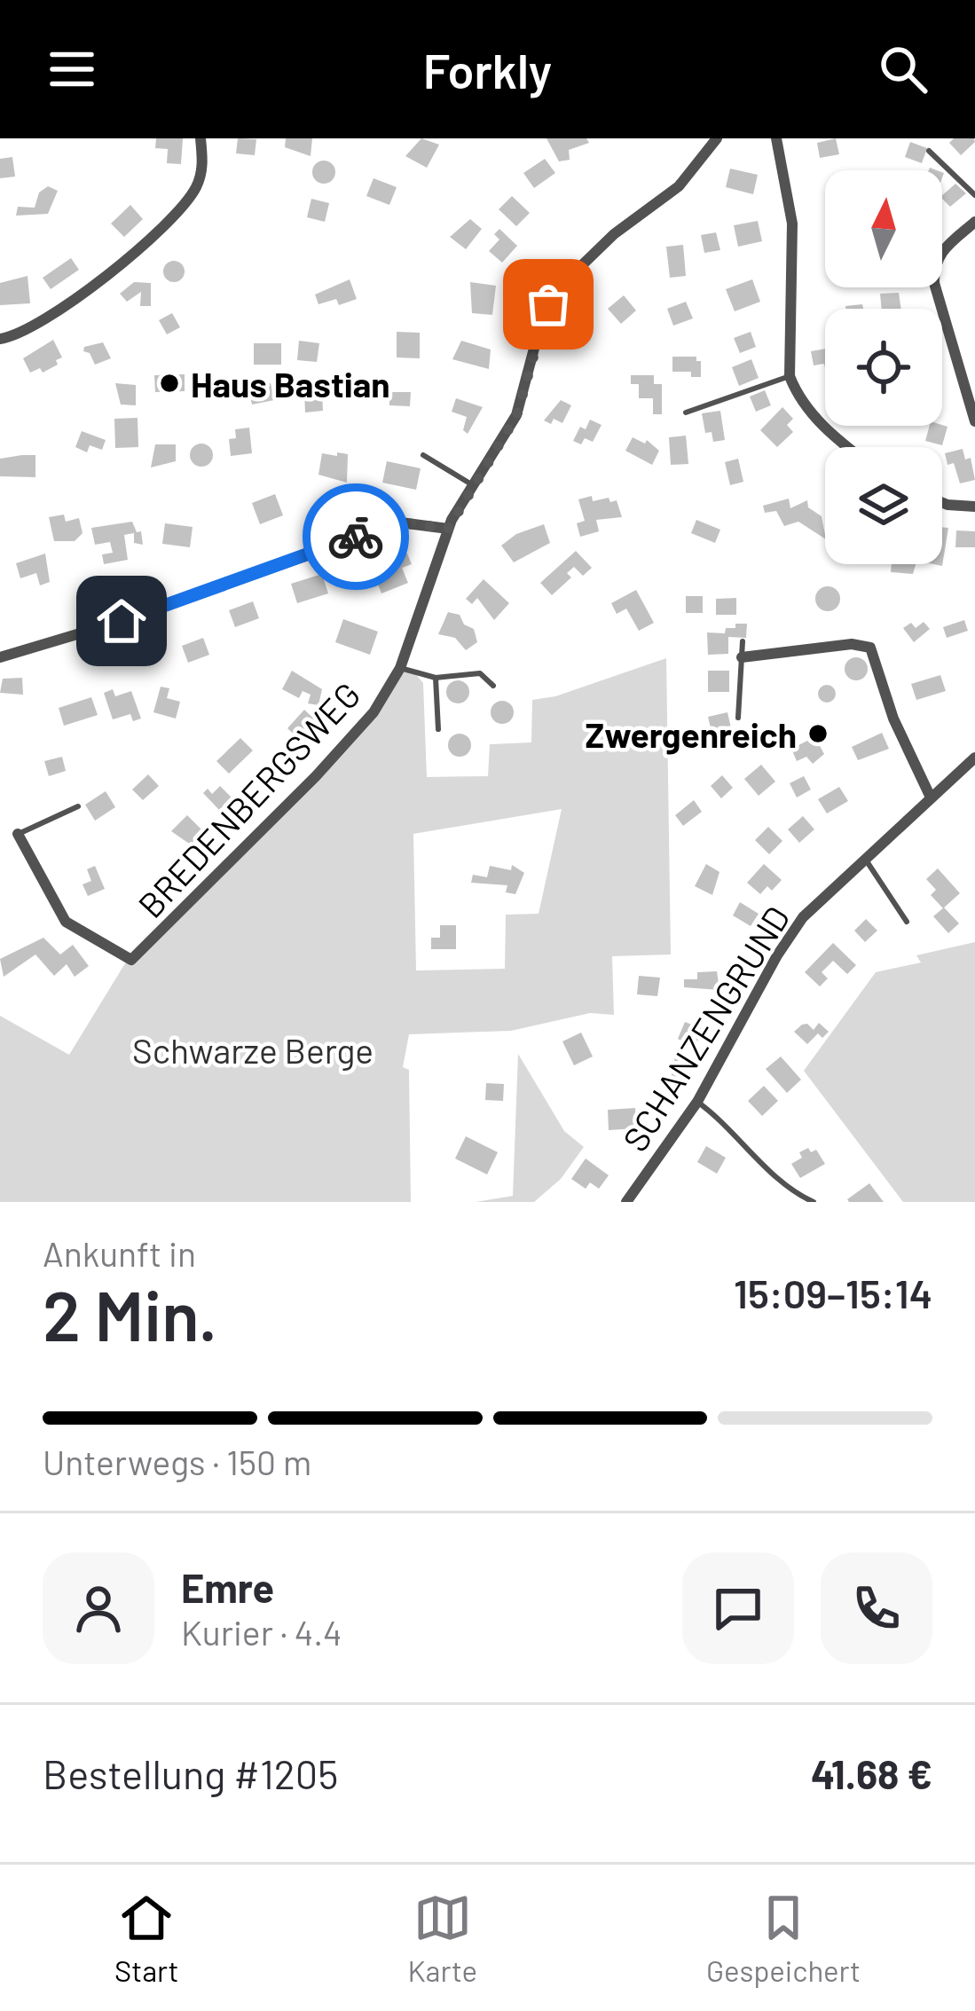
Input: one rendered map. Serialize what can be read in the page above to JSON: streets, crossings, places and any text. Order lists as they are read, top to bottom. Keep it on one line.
{"streets":{"street":["BREDENBERGSWEG","SCHANZENGRUND"]},"parks":["Schwarze Berge"],"places":["Haus Bastian","Zwergenreich"],"north":"top","page":{"header":"Forkly","heading":["2 Min.","Ankunft in","15:09–15:14"],"panel":["Emre","Kurier · 4.4","Bestellung #1205","41.68 €"],"bar":"Unterwegs · 150 m","tabs":["Start","Karte","Gespeichert"]}}
